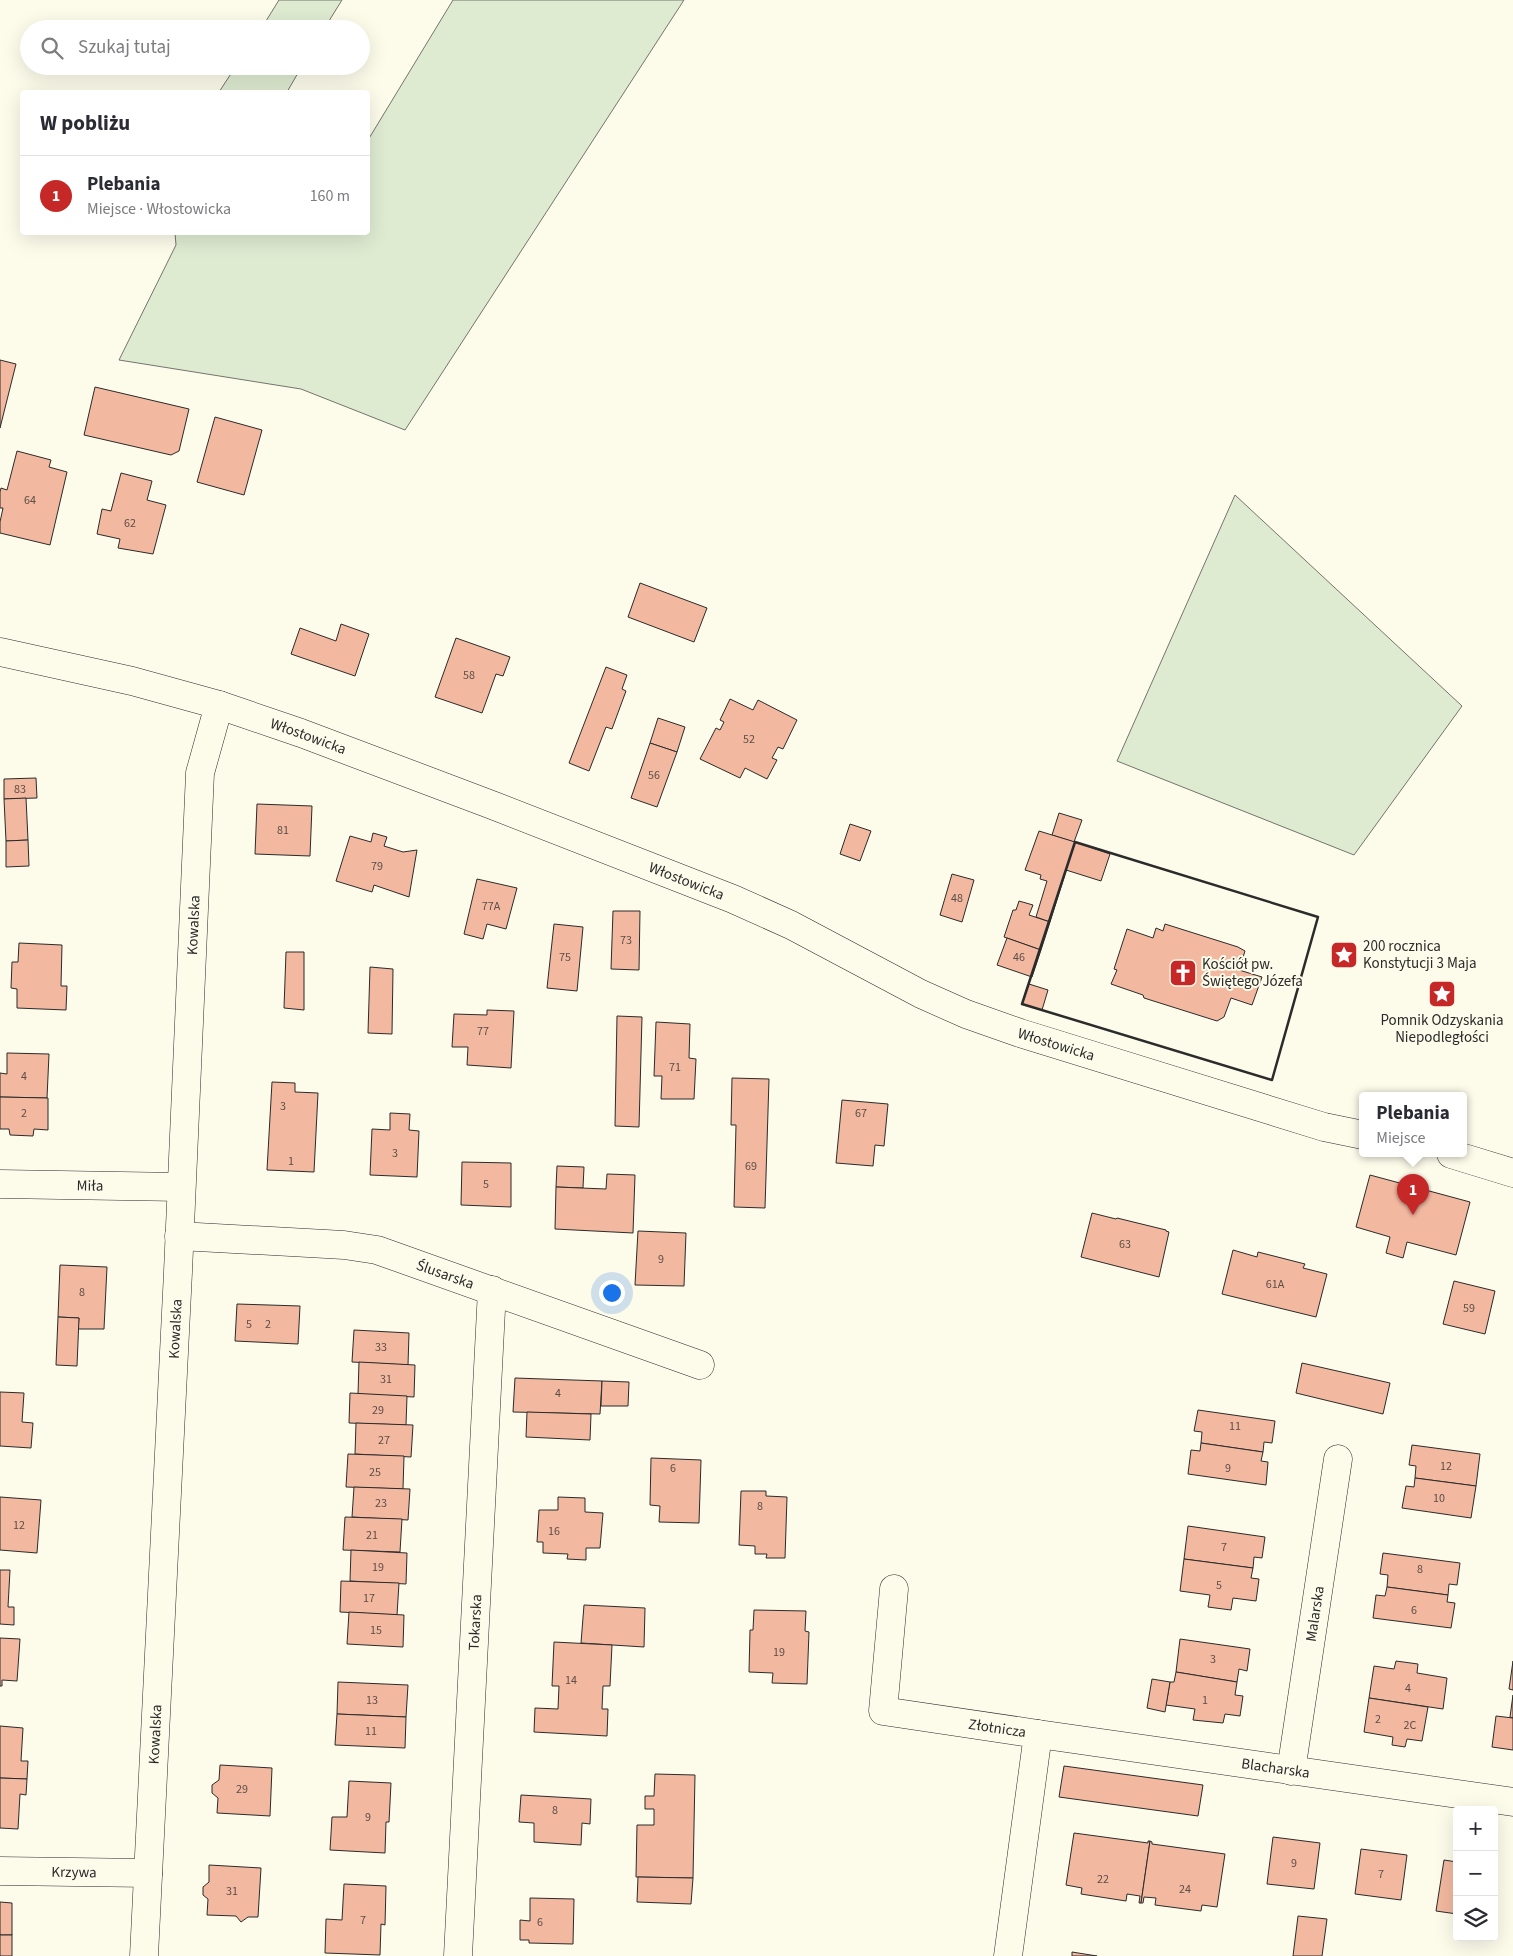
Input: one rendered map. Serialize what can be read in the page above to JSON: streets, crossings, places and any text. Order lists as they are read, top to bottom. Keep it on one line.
{"streets":{"street":["Włostowicka","Kowalska","Miła","Ślusarska","Malarska","Tokarska","Złotnicza","Blacharska","Krzywa"]},"crossings":[["Włostowicka","Kowalska"],["Kowalska","Miła"],["Kowalska","Ślusarska"],["Kowalska","Krzywa"],["Ślusarska","Tokarska"],["Malarska","Blacharska"],["Złotnicza","Blacharska"]],"places":{"place":["200 rocznica Konstytucji 3 Maja","Pomnik Odzyskania Niepodległości"],"church":["Kościół pw. Świętego Józefa"]},"house_numbers":["64","62","58","52","56","83","81","79","48","77A","73","75","46","77","71","4","3","2","67","3","1","69","5","63","9","61A","8","59","5","2","33","31","4","29","11","27","12","6","9","25","10","23","8","12","16","21","7","19","8","5","17","6","15","19","3","14","4","13","1","2","2C","11","29","8","9","9","7","22","24","31","7","6"],"page":{"search":"Szukaj tutaj","heading":"W pobliżu","list":[{"mark":"1","name":"Plebania","note":"Miejsce · Włostowicka","value":"160 m"}],"popup":["Plebania","Miejsce"],"pins":"1","map_buttons":["+","−"]}}
